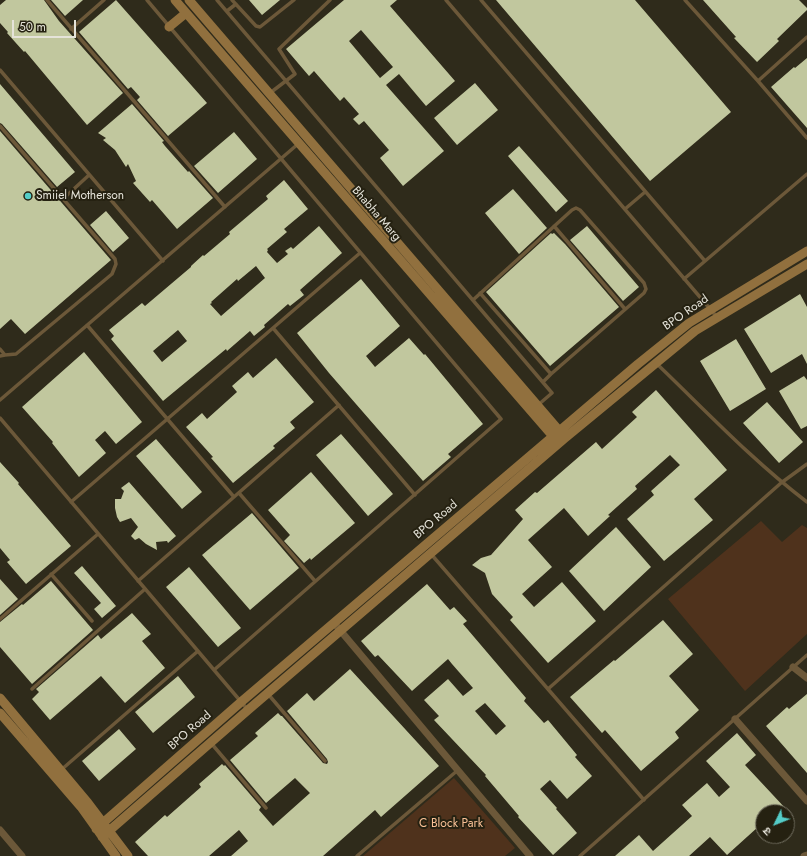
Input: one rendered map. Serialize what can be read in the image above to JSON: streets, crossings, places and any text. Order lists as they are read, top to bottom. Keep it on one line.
{"streets":{"street":["Bhabha Marg","BPO Road"]},"crossings":[["Bhabha Marg","BPO Road"]],"parks":["C Block Park"],"places":["Smiiel Motherson"],"scale_bar":"50 m","north":"bottom left"}
